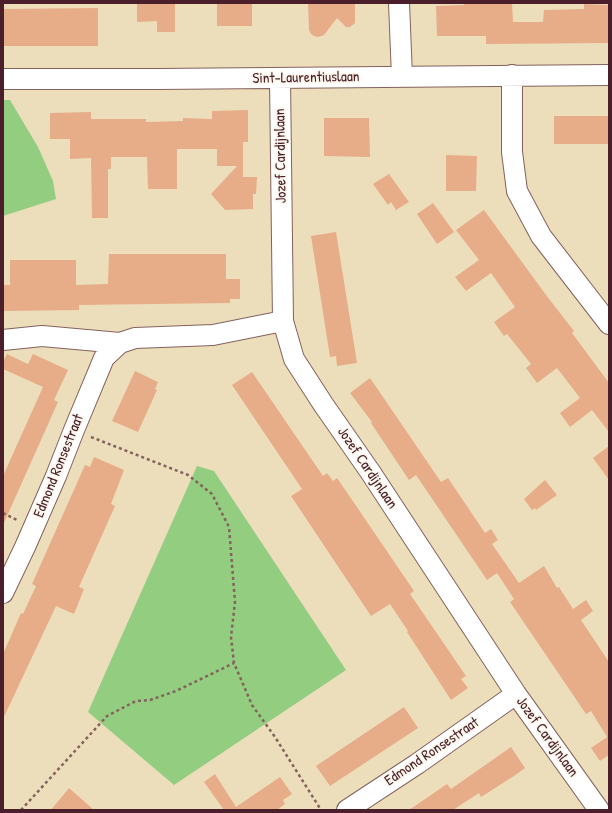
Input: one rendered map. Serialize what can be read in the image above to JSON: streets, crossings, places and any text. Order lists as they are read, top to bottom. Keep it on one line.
{"streets":{"street":["Sint-Laurentiuslaan","Jozef Cardijnlaan","Edmond Ronsestraat"]},"crossings":[["Sint-Laurentiuslaan","Jozef Cardijnlaan"],["Jozef Cardijnlaan","Edmond Ronsestraat"]]}
